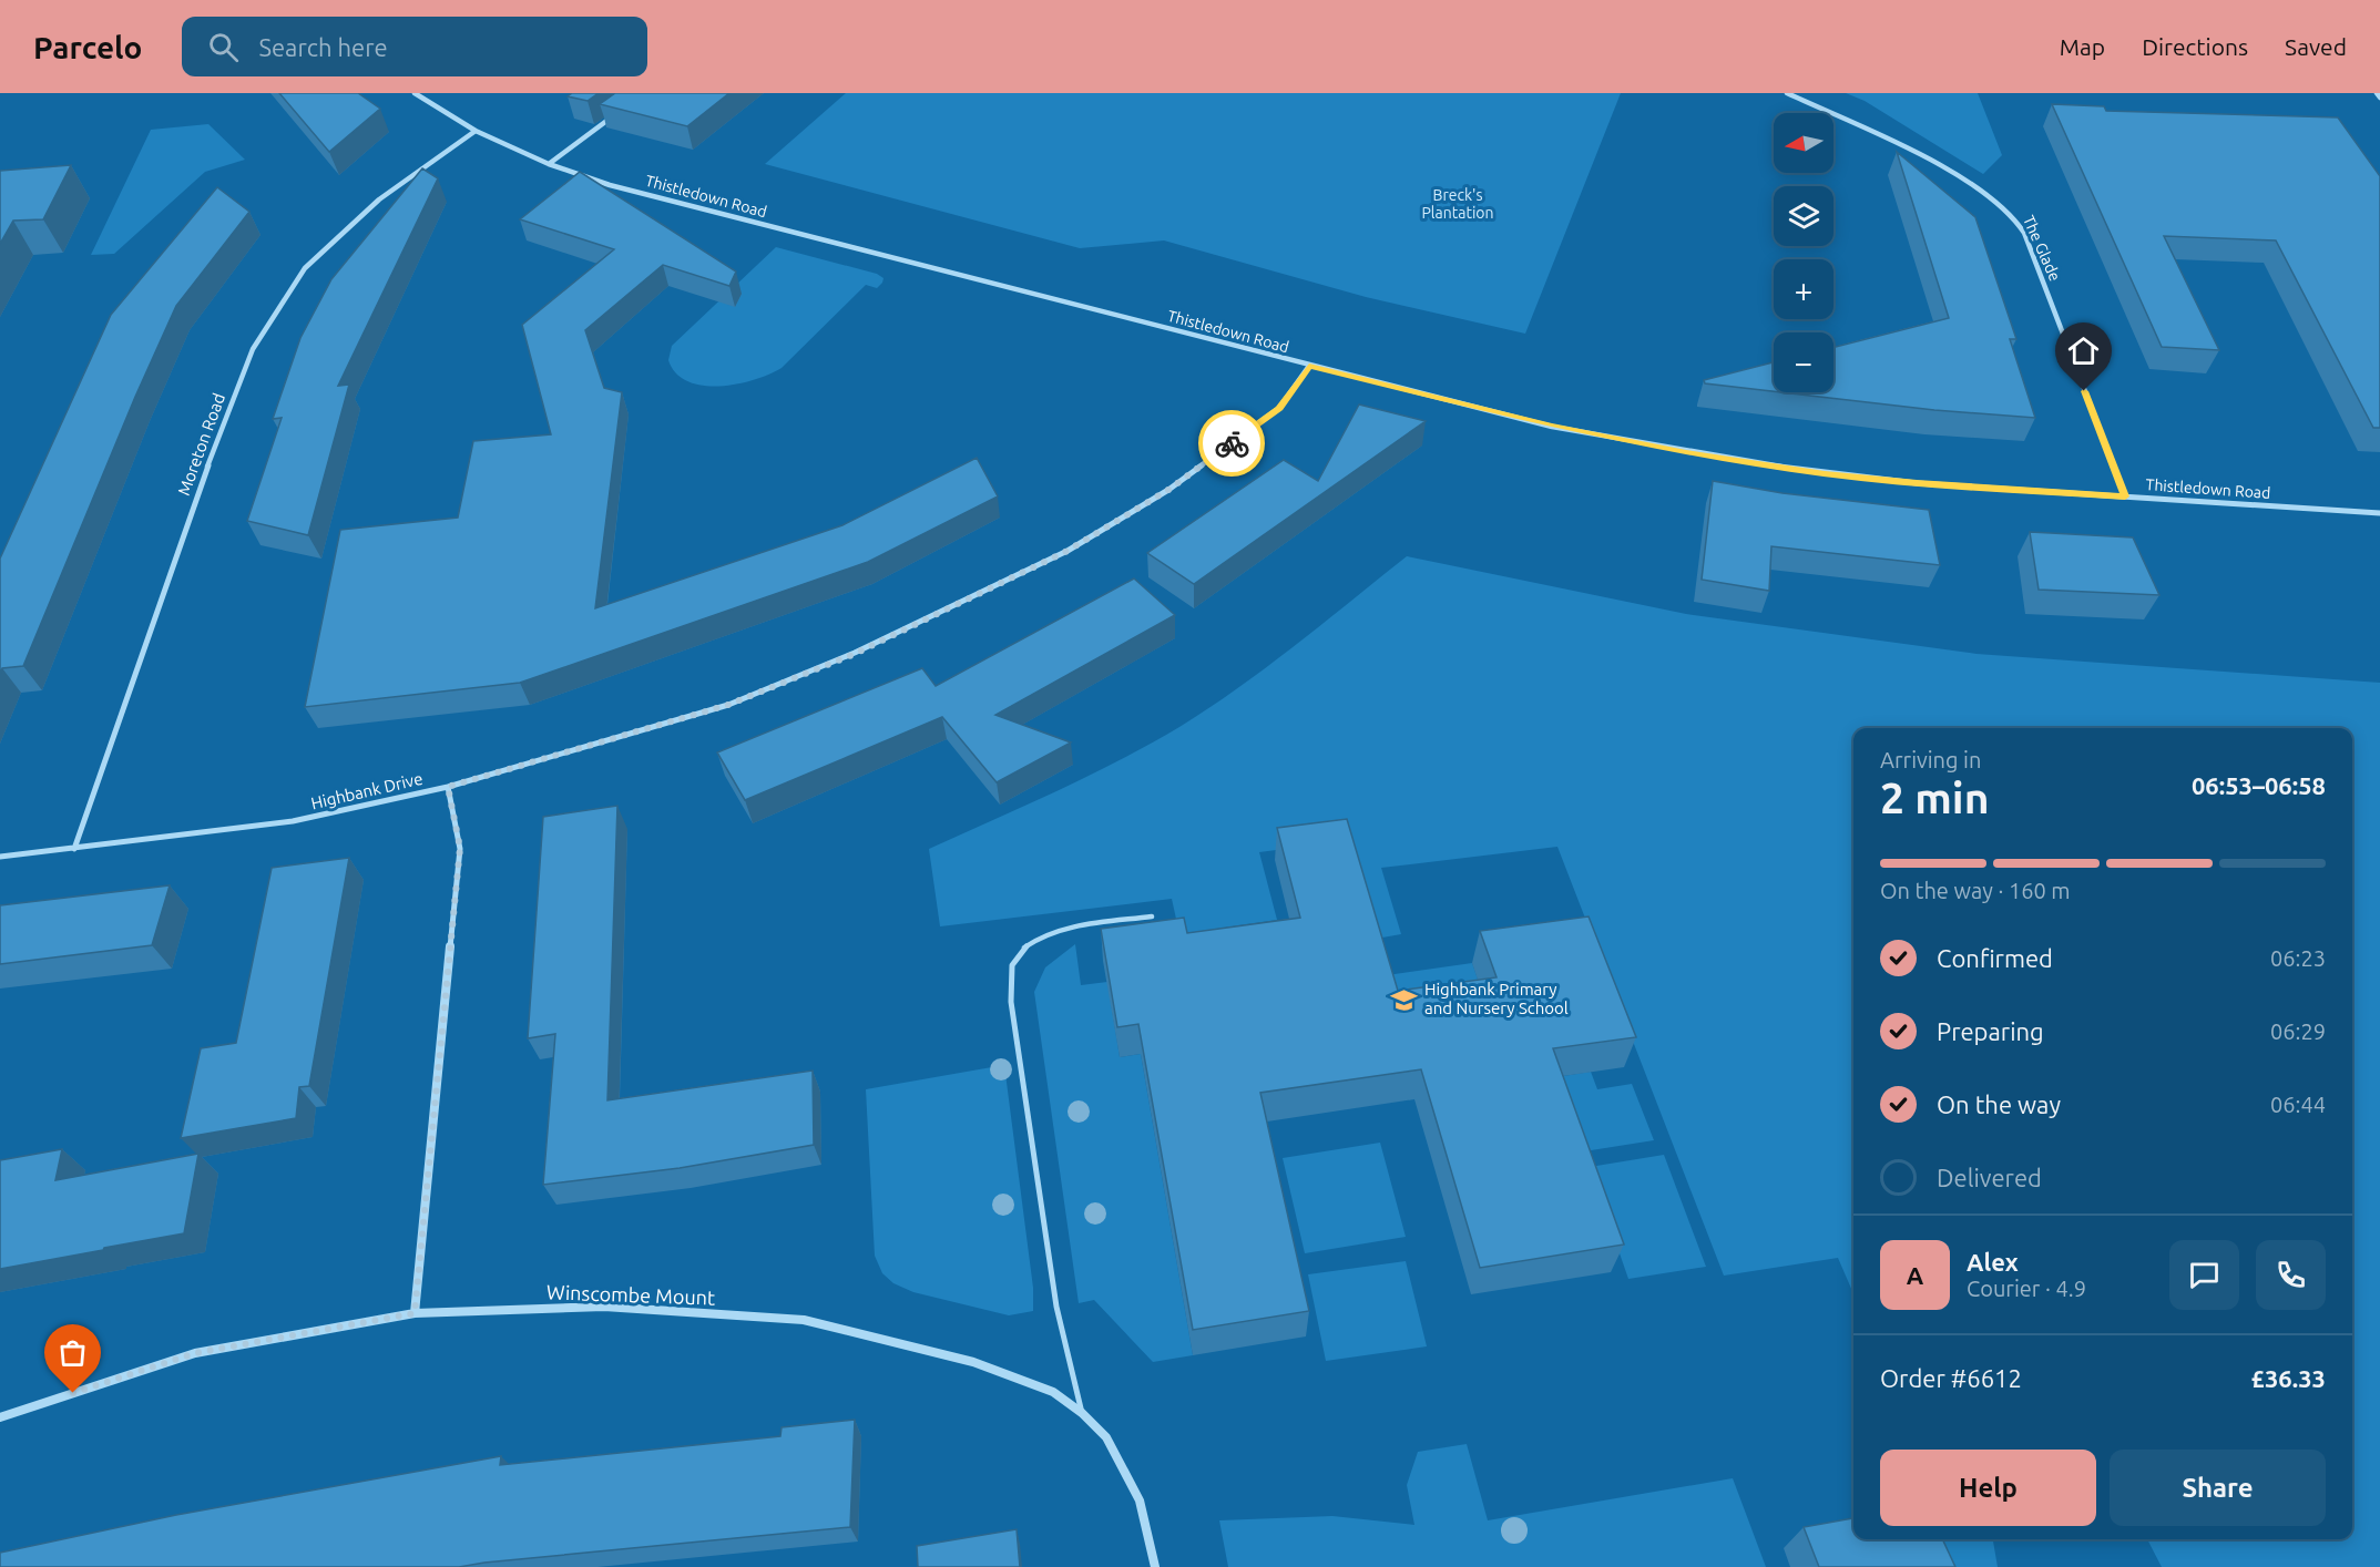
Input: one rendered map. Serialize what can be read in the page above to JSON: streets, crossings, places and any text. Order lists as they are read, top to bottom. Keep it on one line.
{"streets":{"street":["Thistledown Road","The Glade","Moreton Road","Highbank Drive","Winscombe Mount"]},"crossings":[["Thistledown Road","The Glade"],["Thistledown Road","Moreton Road"],["Thistledown Road","Highbank Drive"],["Moreton Road","Highbank Drive"]],"parks":["Breck's Plantation"],"places":{"school or university":["Highbank Primary and Nursery School"]},"north":"left","page":{"header":"Parcelo","search":"Search here","nav":["Map","Directions","Saved"],"map_buttons":["+","−"],"heading":["2 min","Arriving in","06:53–06:58"],"panel":["Alex","Courier · 4.9","Order #6612","£36.33"],"bar":"On the way · 160 m","list":[["Confirmed","06:23"],["Preparing","06:29"],["On the way","06:44"],"Delivered"],"round":"A","buttons":["Help","Share"]}}
